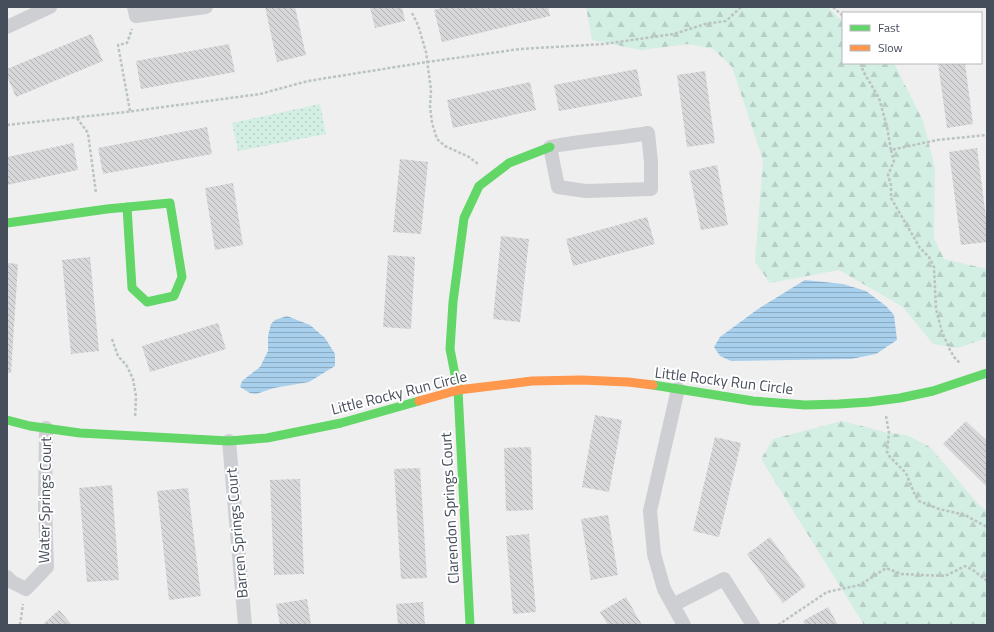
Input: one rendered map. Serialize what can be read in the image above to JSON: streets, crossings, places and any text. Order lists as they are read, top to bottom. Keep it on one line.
{"streets":{"street":["Little Rocky Run Circle","Water Springs Court","Clarendon Springs Court","Barren Springs Court"]},"crossings":[["Little Rocky Run Circle","Water Springs Court"],["Little Rocky Run Circle","Clarendon Springs Court"],["Little Rocky Run Circle","Barren Springs Court"]],"legend":["Fast","Slow"]}
